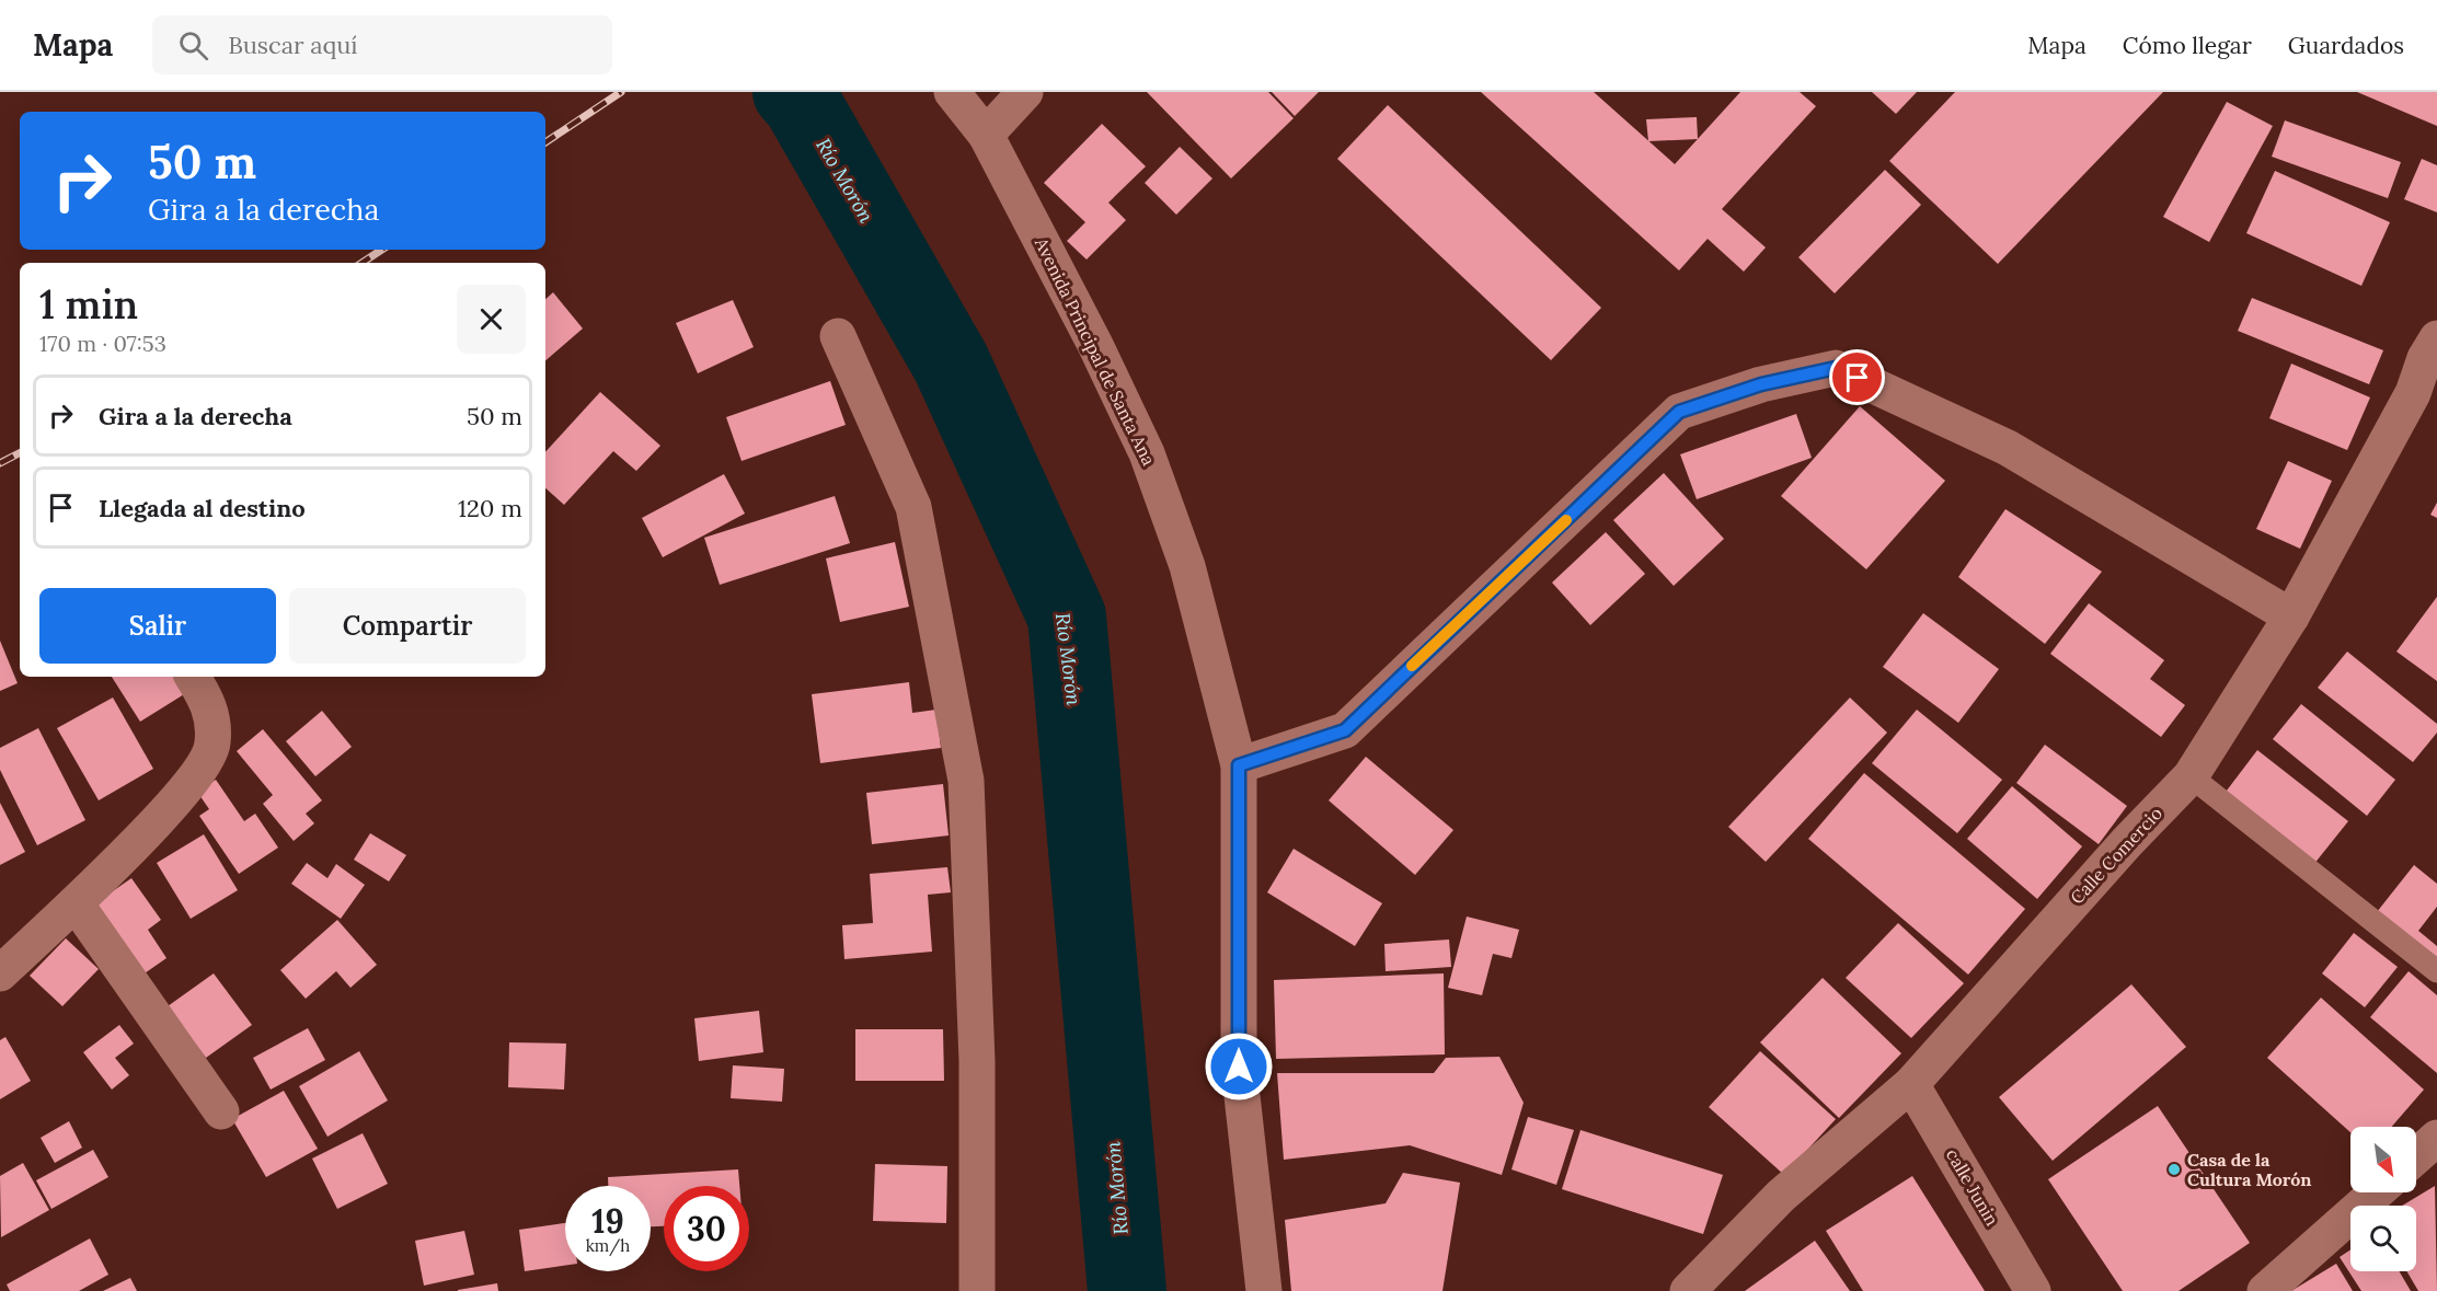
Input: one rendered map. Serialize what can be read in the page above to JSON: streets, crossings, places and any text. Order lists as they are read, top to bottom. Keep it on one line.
{"streets":{"street":["Avenida Principal de Santa Ana","Calle Comercio","calle Junin"]},"crossings":[["Calle Comercio","calle Junin"]],"water":["Río Morón"],"places":["Casa de la Cultura Morón"],"north":"bottom right","page":{"header":"Mapa","search":"Buscar aquí","nav":["Mapa","Cómo llegar","Guardados"],"turn":["50 m","Gira a la derecha"],"heading":["1 min","170 m · 07:53"],"list":[{"name":"Gira a la derecha","value":"50 m"},{"name":"Llegada al destino","value":"120 m"}],"buttons":["Salir","Compartir"],"speed":"19 km/h","limit":"30"}}
